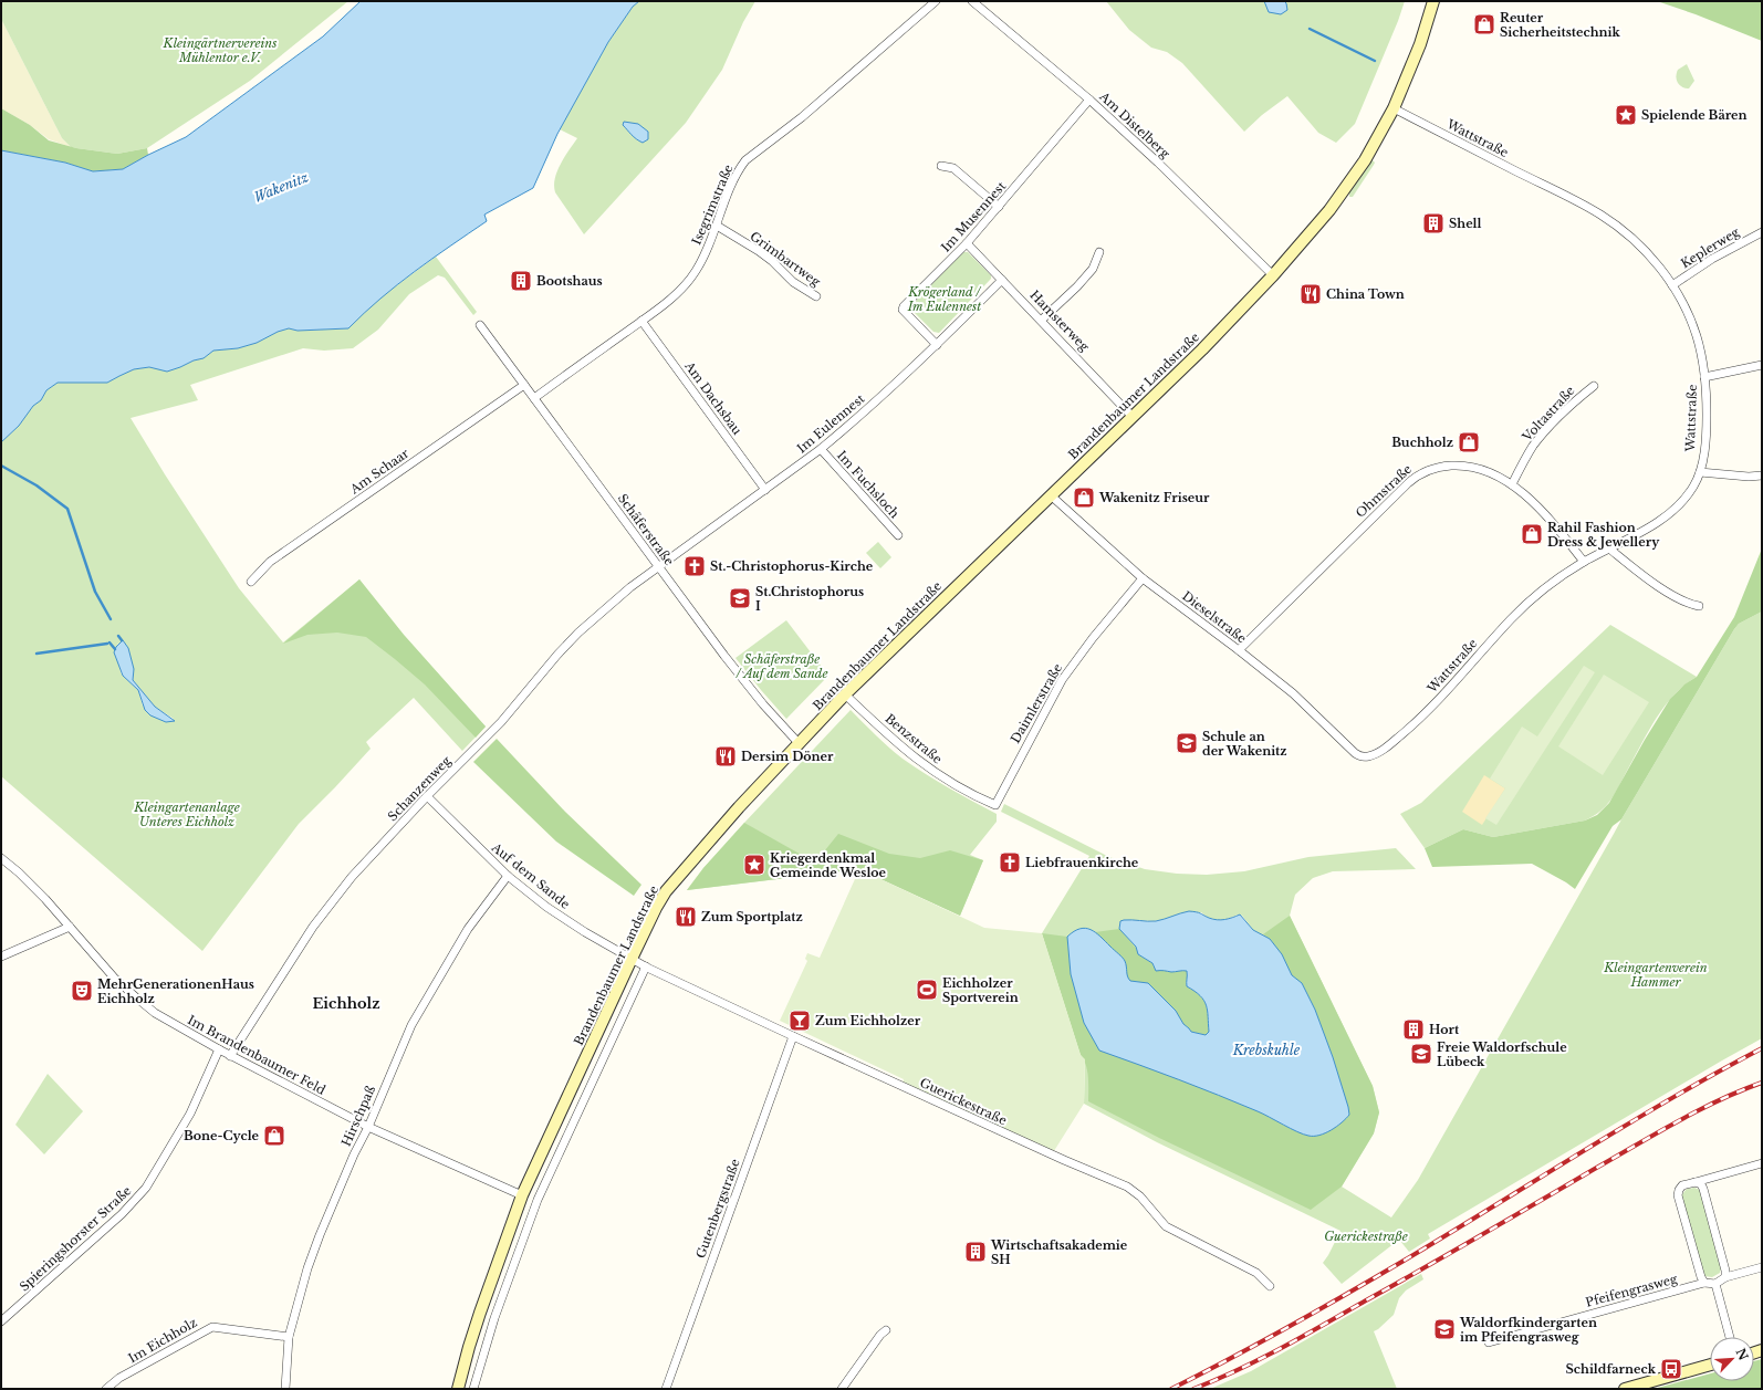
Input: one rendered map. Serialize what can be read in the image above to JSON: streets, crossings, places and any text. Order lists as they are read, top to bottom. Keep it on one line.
{"streets":{"main road":["Brandenbaumer Landstraße"],"street":["Am Distelberg","Wattstraße","Isegrimstraße","Im Musennest","Keplerweg","Grimbartweg","Hamsterweg","Am Dachsbau","Voltastraße","Im Eulennest","Am Schaar","Im Fuchsloch","Ohmstraße","Schäferstraße","Dieselstraße","Daimlerstraße","Benzstraße","Schanzenweg","Auf dem Sande","Im Brandenbaumer Feld","Guerickestraße","Hirschpaß","Gutenbergstraße","Spieringshorster Straße","Pfeifengrasweg","Im Eichholz"]},"crossings":[["Am Distelberg","Im Musennest"],["Am Distelberg","Brandenbaumer Landstraße"],["Wattstraße","Keplerweg"],["Wattstraße","Brandenbaumer Landstraße"],["Wattstraße","Ohmstraße"],["Wattstraße","Dieselstraße"],["Isegrimstraße","Grimbartweg"],["Isegrimstraße","Am Dachsbau"],["Isegrimstraße","Schäferstraße"],["Im Musennest","Hamsterweg"],["Im Musennest","Im Eulennest"],["Hamsterweg","Brandenbaumer Landstraße"],["Hamsterweg","Im Eulennest"],["Brandenbaumer Landstraße","Schäferstraße"],["Brandenbaumer Landstraße","Dieselstraße"],["Brandenbaumer Landstraße","Benzstraße"],["Brandenbaumer Landstraße","Auf dem Sande"],["Brandenbaumer Landstraße","Im Brandenbaumer Feld"],["Brandenbaumer Landstraße","Guerickestraße"],["Am Dachsbau","Im Eulennest"],["Voltastraße","Ohmstraße"],["Im Eulennest","Im Fuchsloch"],["Im Eulennest","Schäferstraße"],["Im Eulennest","Schanzenweg"],["Am Schaar","Schäferstraße"],["Ohmstraße","Dieselstraße"],["Schäferstraße","Schanzenweg"],["Dieselstraße","Daimlerstraße"],["Daimlerstraße","Benzstraße"],["Schanzenweg","Auf dem Sande"],["Schanzenweg","Im Brandenbaumer Feld"],["Auf dem Sande","Guerickestraße"],["Auf dem Sande","Hirschpaß"],["Im Brandenbaumer Feld","Hirschpaß"],["Im Brandenbaumer Feld","Spieringshorster Straße"],["Guerickestraße","Gutenbergstraße"],["Hirschpaß","Im Eichholz"]],"districts":["Eichholz"],"water":["Wakenitz","Krebskuhle"],"parks":["Kleingärtnervereins Mühlentor e.V.","Krögerland / Im Eulennest","Schäferstraße / Auf dem Sande","Kleingartenanlage Unteres Eichholz","Kleingartenverein Hammer","Guerickestraße"],"places":{"shop":["Reuter Sicherheitstechnik","Buchholz","Wakenitz Friseur","Rahil Fashion Dress & Jewellery","Bone-Cycle"],"place":["Spielende Bären","Kriegerdenkmal Gemeinde Wesloe"],"building":["Shell","Bootshaus","Hort","Wirtschaftsakademie SH"],"restaurant":["China Town","Dersim Döner","Zum Sportplatz"],"church":["St.-Christophorus-Kirche","Liebfrauenkirche"],"school or university":["St.Christophorus I","Schule an der Wakenitz","Freie Waldorfschule Lübeck","Waldorfkindergarten im Pfeifengrasweg"],"sports":["Eichholzer Sportverein"],"theatre":["MehrGenerationenHaus Eichholz"],"bar":["Zum Eichholzer"],"bus stop":["Schildfarneck"]},"north":"top right"}
